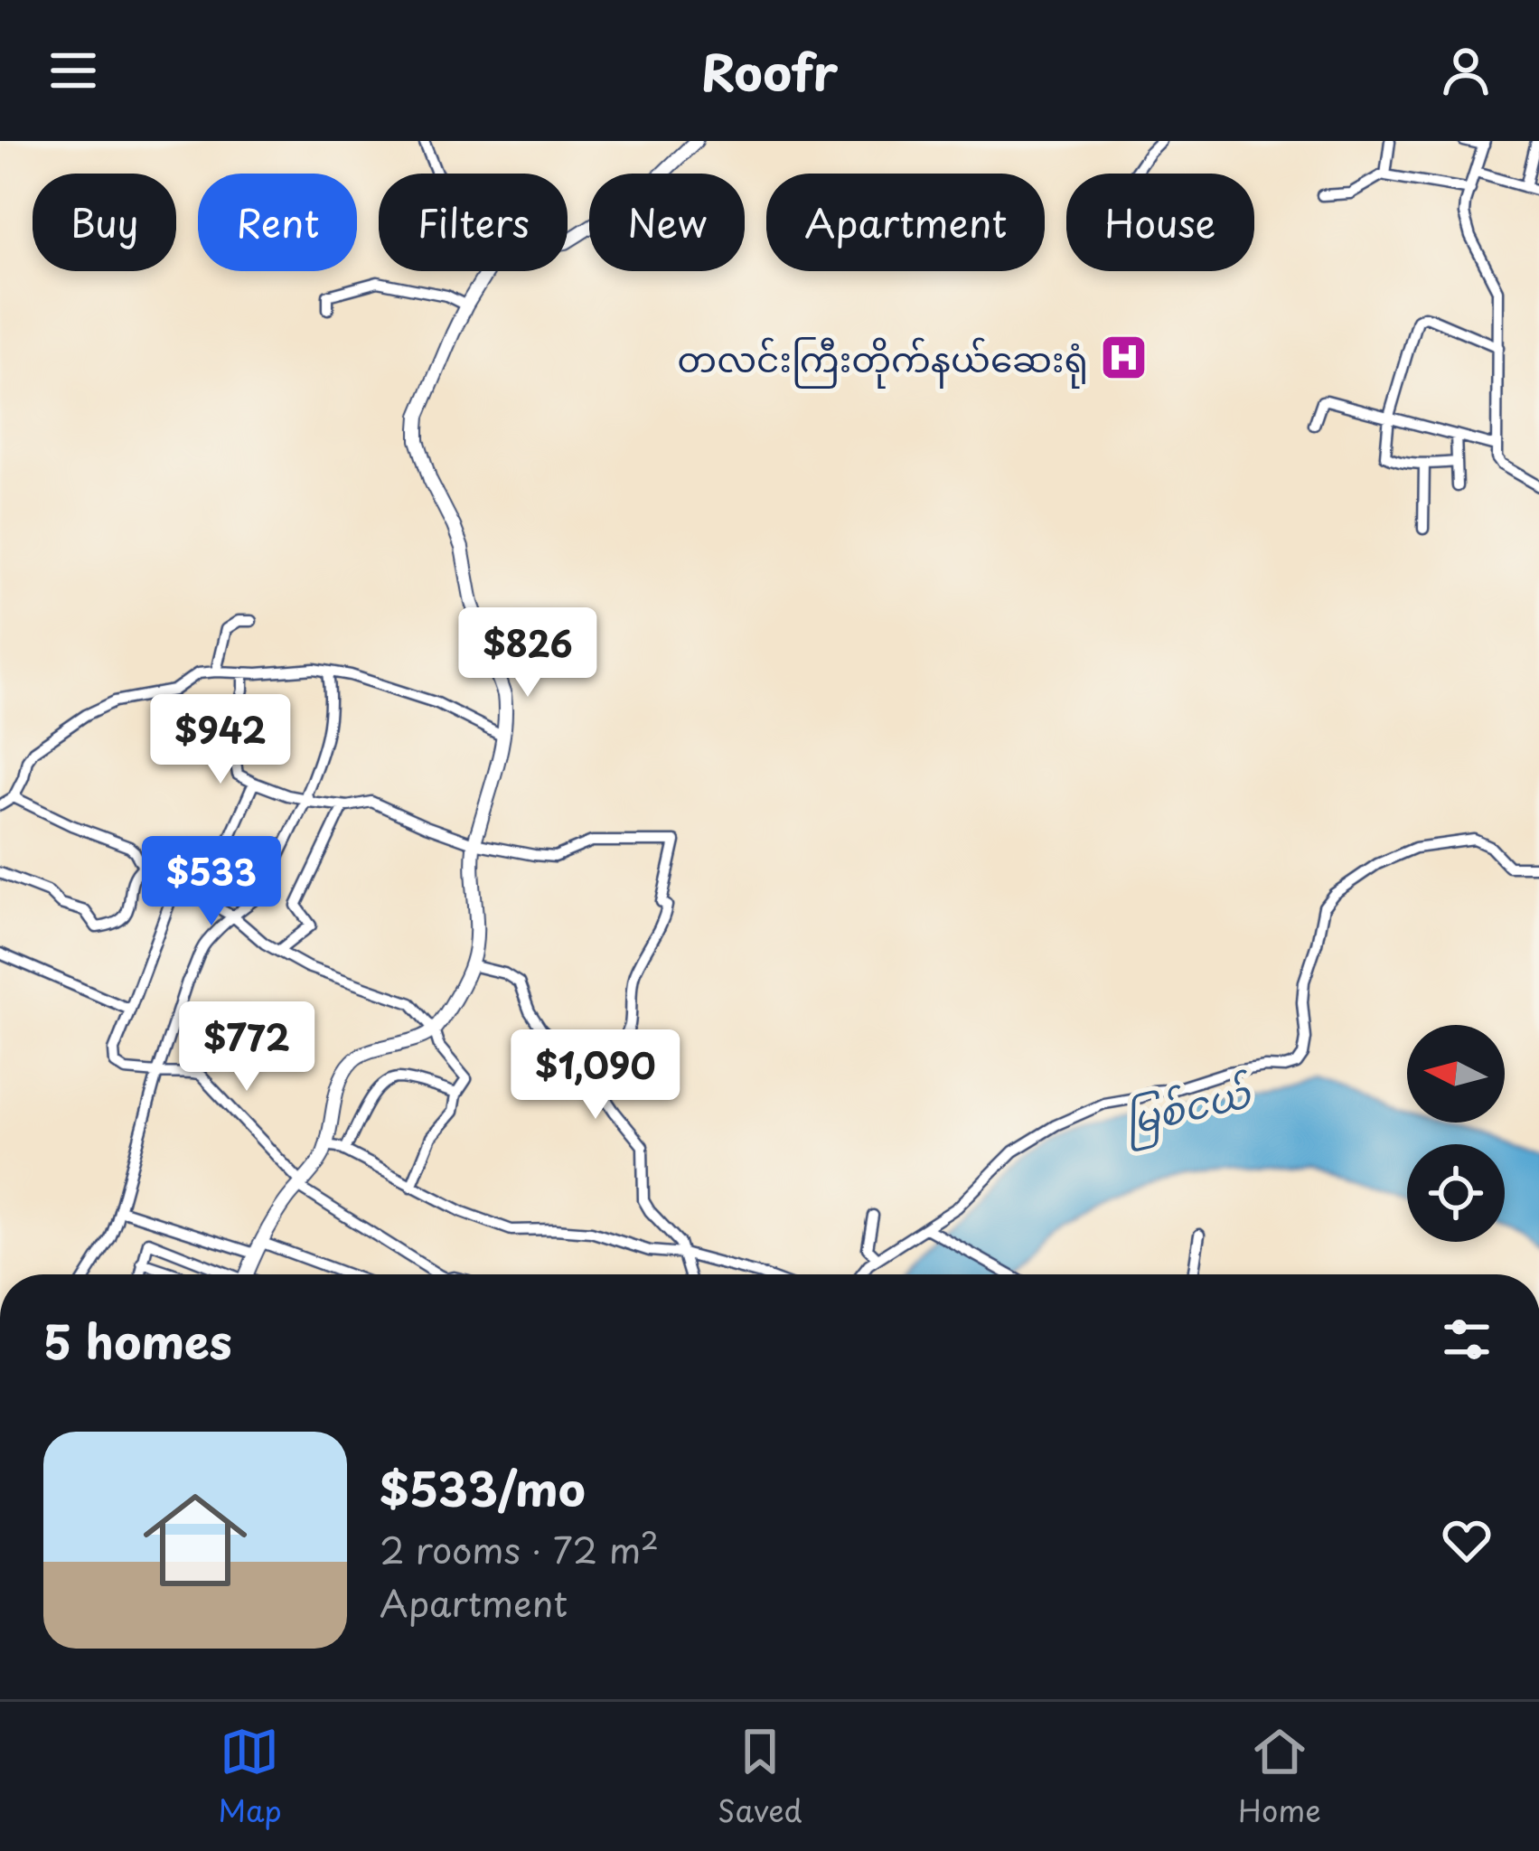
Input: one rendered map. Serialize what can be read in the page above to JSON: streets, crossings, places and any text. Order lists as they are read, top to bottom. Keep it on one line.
{"water":["မြစ်ငယ်"],"places":{"hospital":["တလင်းကြီးတိုက်နယ်ဆေးရုံ"]},"north":"left","page":{"header":"Roofr","chip":["Buy","Rent","Filters","New","Apartment","House"],"price":["$826","$942","$533","$772","$1,090"],"heading":"5 homes","list":[{"name":"$533/mo","note":"2 rooms · 72 m² · Apartment"}],"tabs":["Map","Saved","Home"]}}
